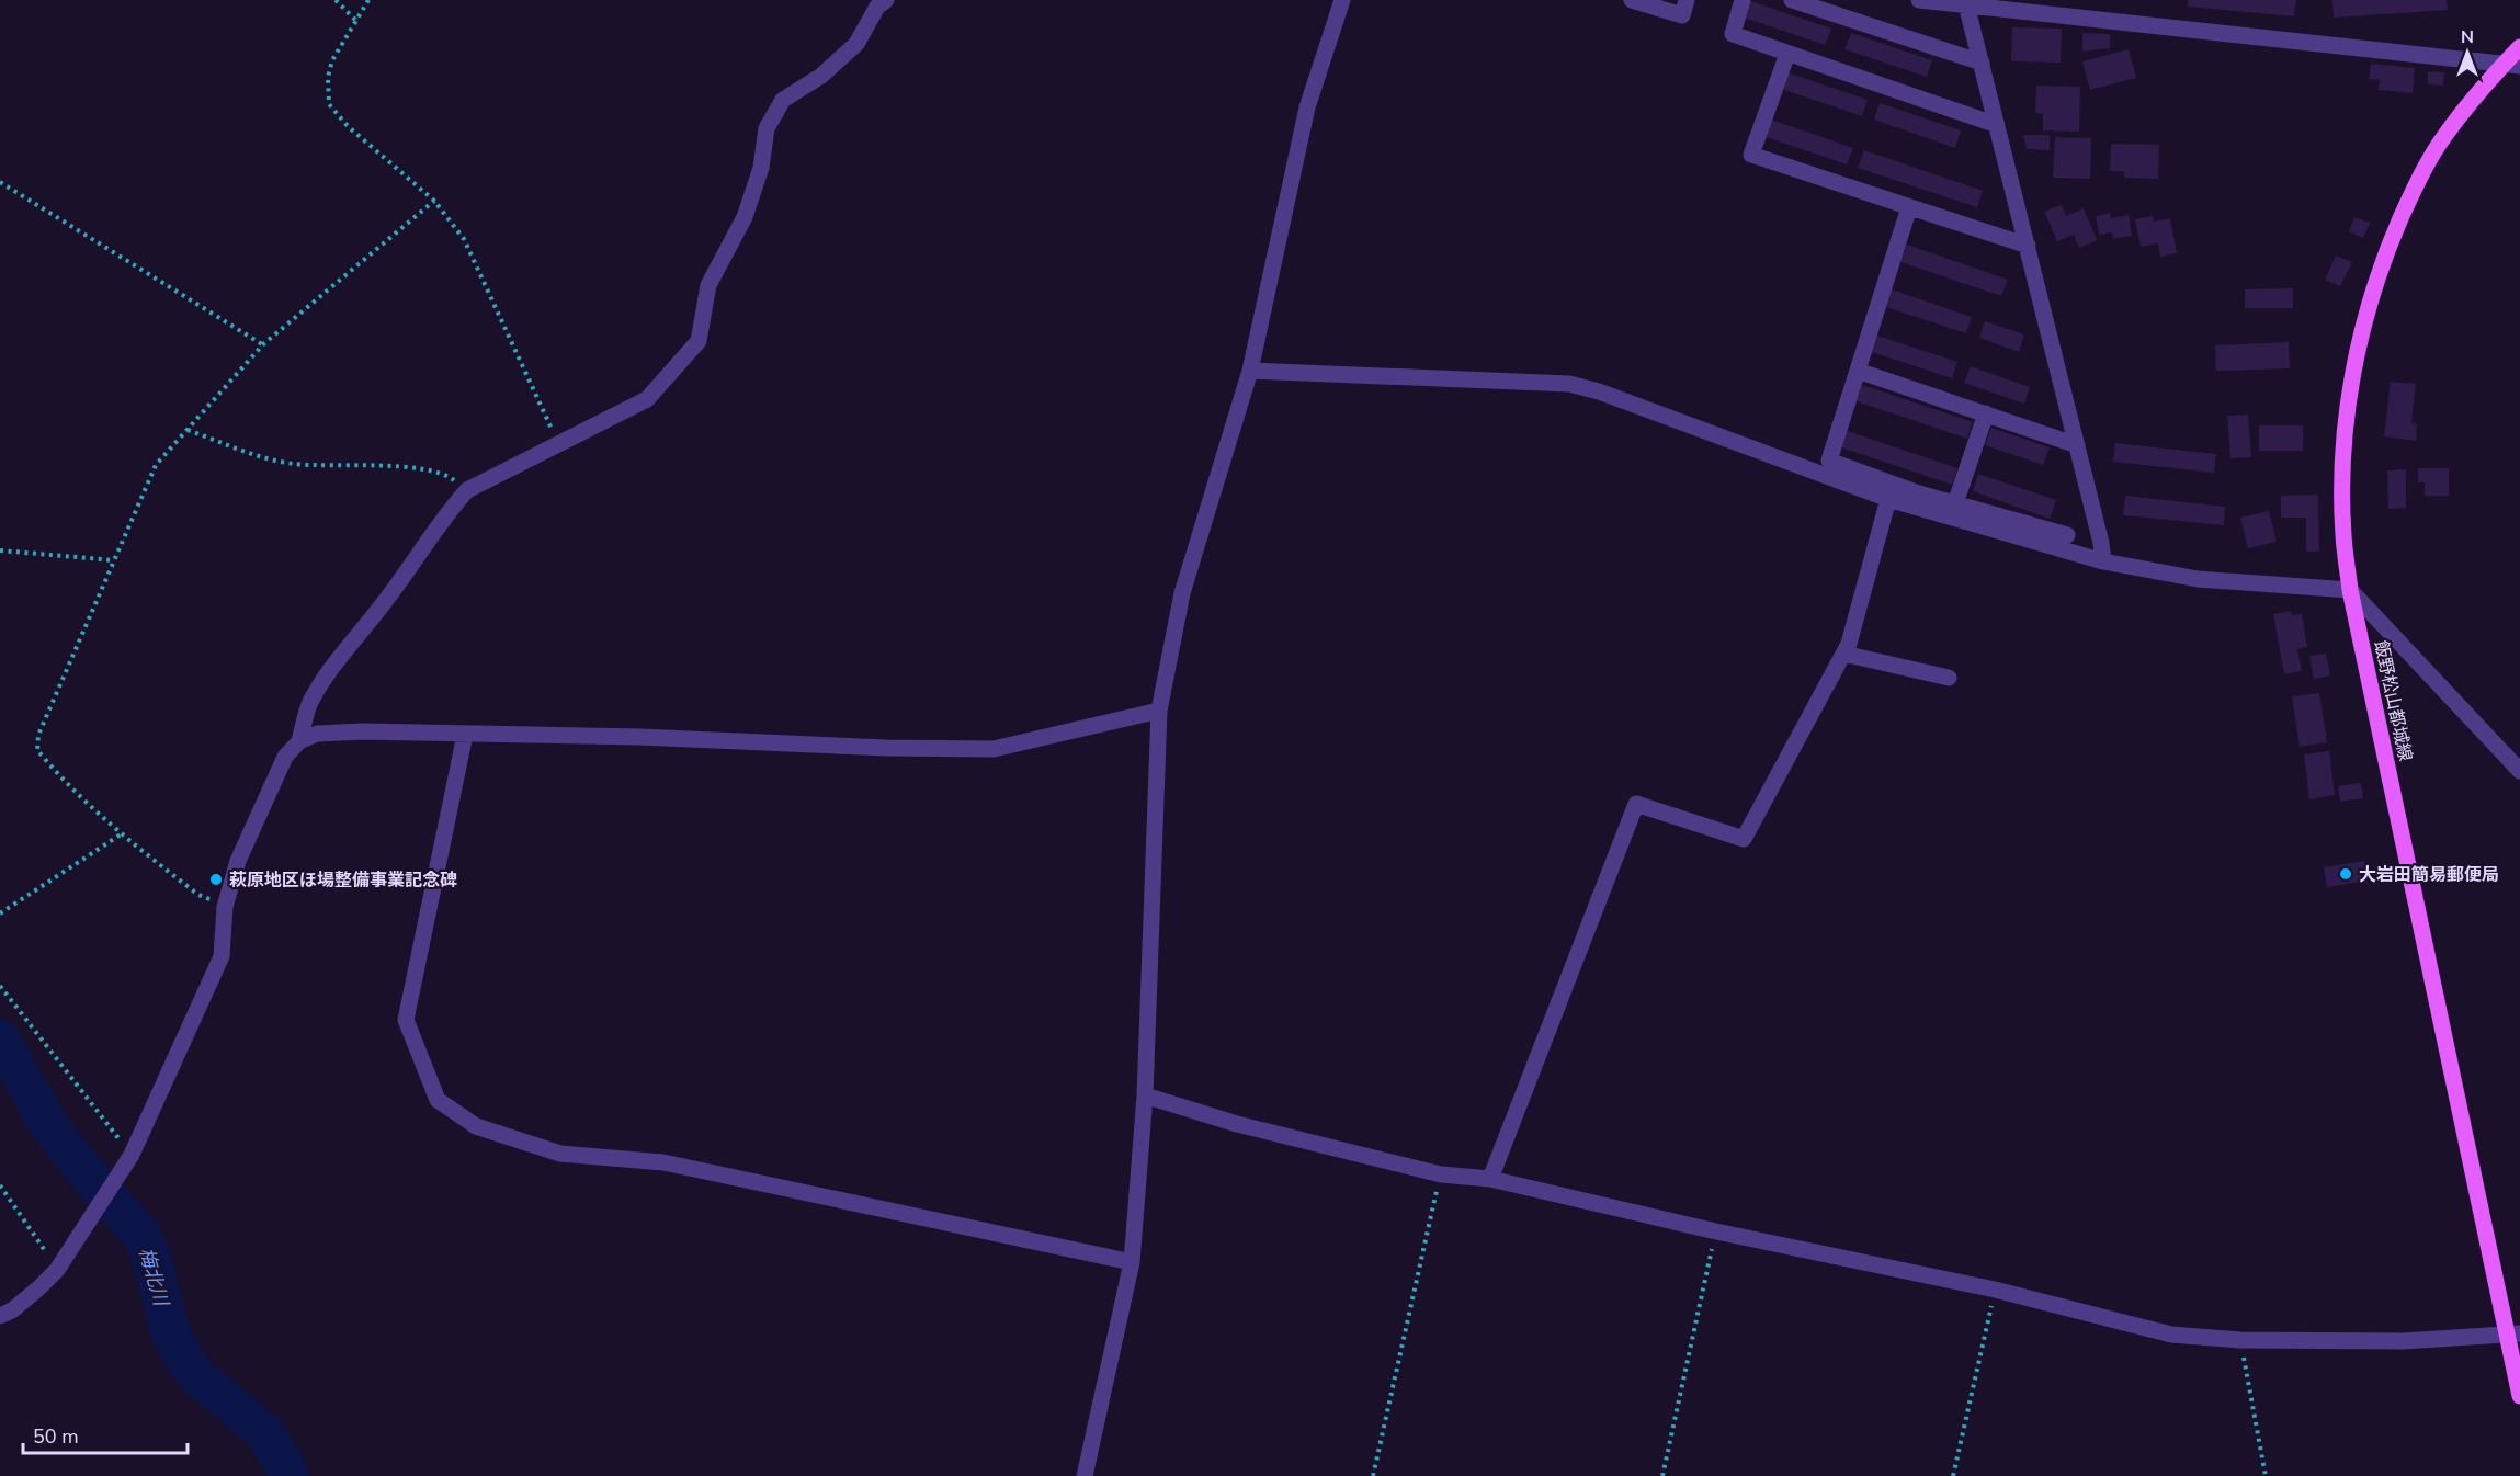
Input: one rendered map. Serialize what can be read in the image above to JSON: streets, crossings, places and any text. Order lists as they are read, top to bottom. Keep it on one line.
{"streets":{"main road":["飯野松山都城線"]},"water":["梅北川"],"places":["大岩田簡易郵便局","萩原地区ほ場整備事業記念碑"],"scale_bar":"50 m","north":"top"}
